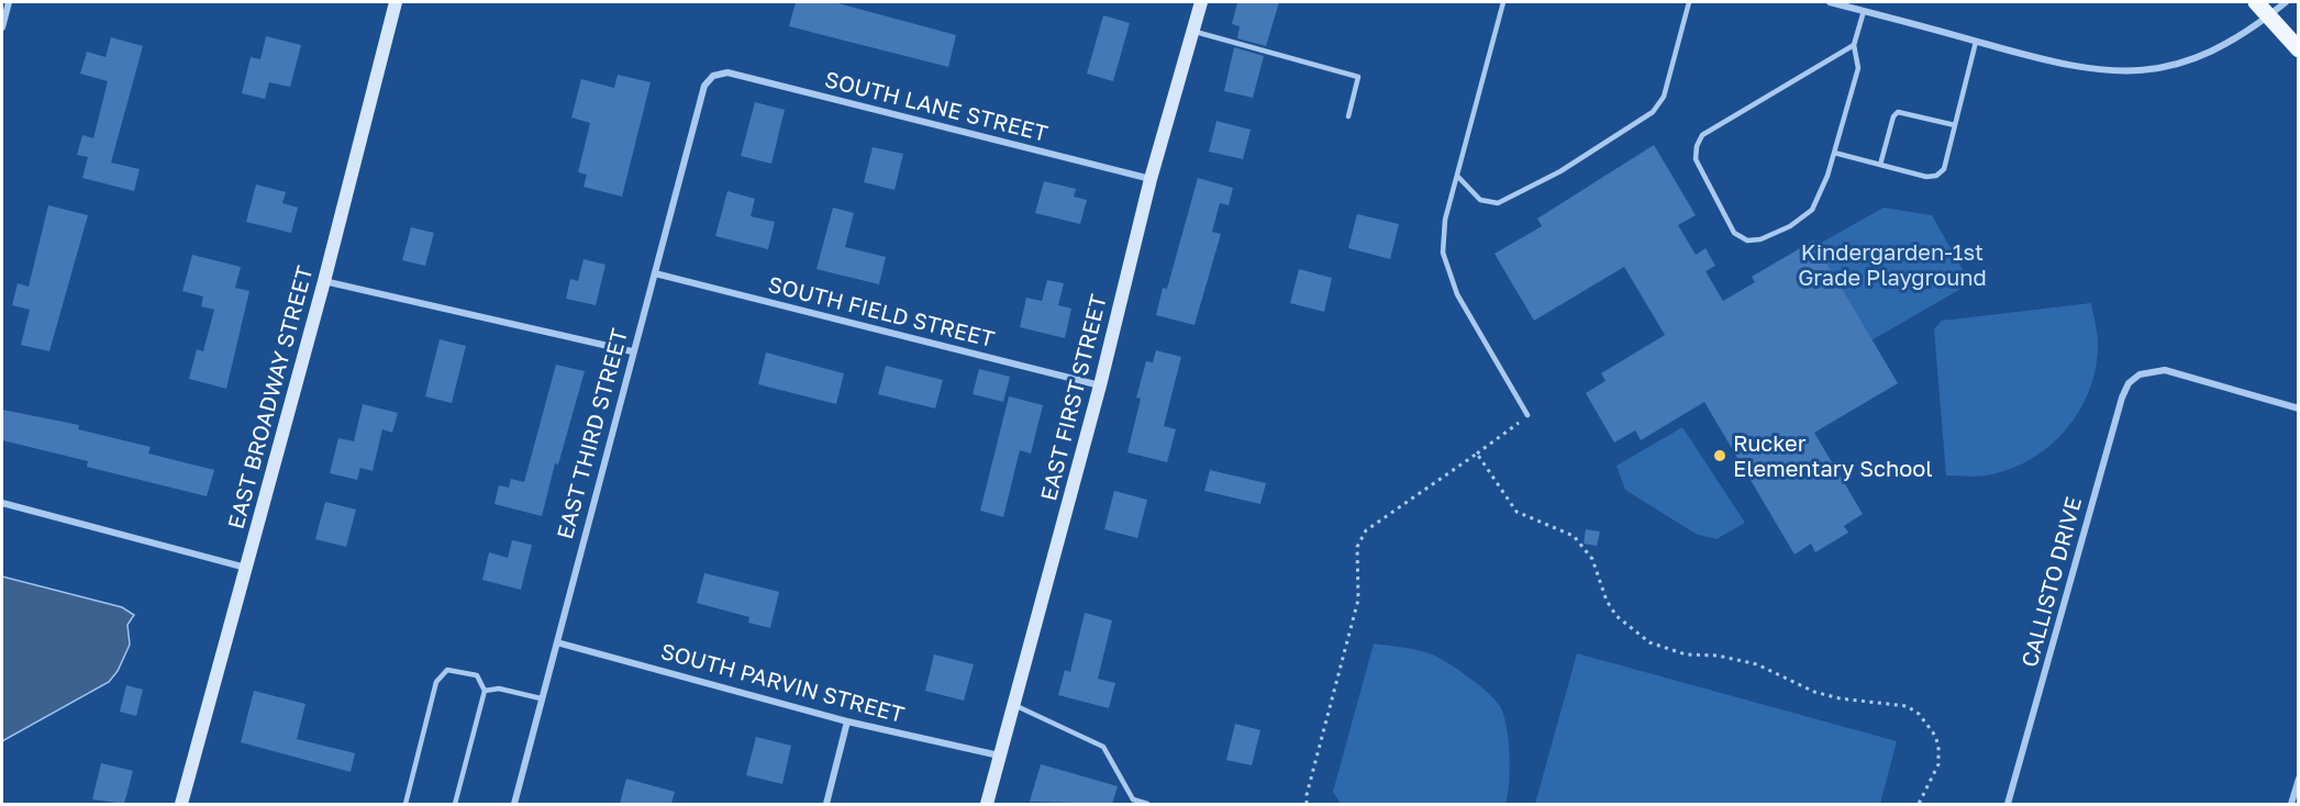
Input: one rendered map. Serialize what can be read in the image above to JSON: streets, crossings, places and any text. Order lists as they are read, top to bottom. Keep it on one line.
{"streets":{"street":["SOUTH LANE STREET","SOUTH FIELD STREET","EAST BROADWAY STREET","EAST FIRST STREET","EAST THIRD STREET","CALLISTO DRIVE","SOUTH PARVIN STREET"]},"crossings":[["SOUTH LANE STREET","EAST FIRST STREET"],["SOUTH LANE STREET","EAST THIRD STREET"],["SOUTH FIELD STREET","EAST FIRST STREET"],["SOUTH FIELD STREET","EAST THIRD STREET"],["EAST FIRST STREET","SOUTH PARVIN STREET"],["EAST THIRD STREET","SOUTH PARVIN STREET"]],"parks":["Kindergarden-1st Grade Playground"],"places":["Rucker Elementary School"]}
